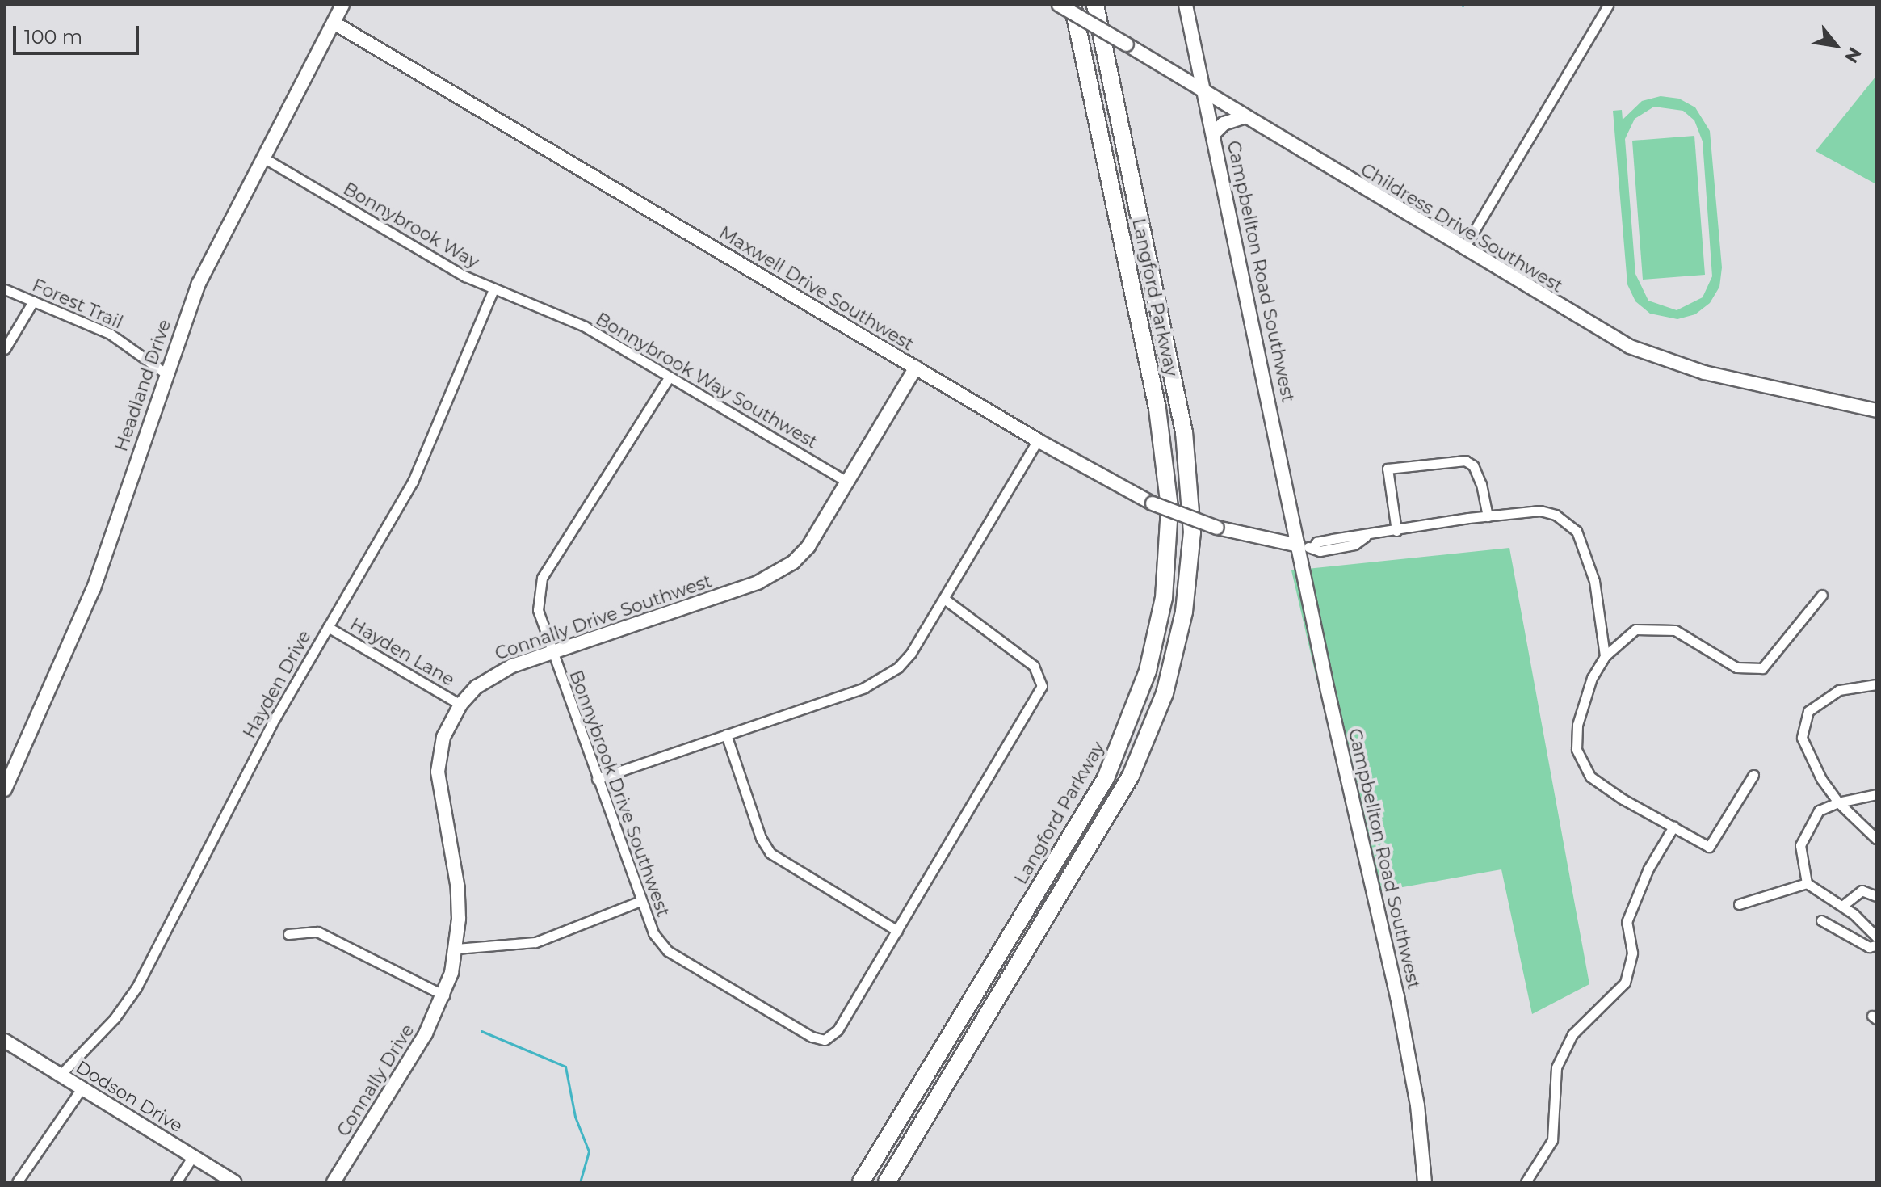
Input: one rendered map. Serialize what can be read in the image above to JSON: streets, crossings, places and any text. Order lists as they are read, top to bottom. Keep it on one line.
{"streets":{"highway":["Langford Parkway"],"street":["Bonnybrook Way","Childress Drive Southwest","Campbellton Road Southwest","Maxwell Drive Southwest","Forest Trail","Bonnybrook Way Southwest","Headland Drive","Connally Drive Southwest","Hayden Lane","Hayden Drive","Bonnybrook Drive Southwest","Connally Drive","Dodson Drive"]},"crossings":[["Bonnybrook Way","Bonnybrook Way Southwest"],["Bonnybrook Way","Headland Drive"],["Bonnybrook Way","Hayden Drive"],["Childress Drive Southwest","Campbellton Road Southwest"],["Campbellton Road Southwest","Maxwell Drive Southwest"],["Maxwell Drive Southwest","Headland Drive"],["Maxwell Drive Southwest","Connally Drive Southwest"],["Forest Trail","Headland Drive"],["Bonnybrook Way Southwest","Connally Drive Southwest"],["Bonnybrook Way Southwest","Bonnybrook Drive Southwest"],["Connally Drive Southwest","Hayden Lane"],["Connally Drive Southwest","Bonnybrook Drive Southwest"],["Connally Drive Southwest","Connally Drive"],["Hayden Lane","Hayden Drive"],["Hayden Drive","Dodson Drive"]],"scale_bar":"100 m","north":"bottom right"}
